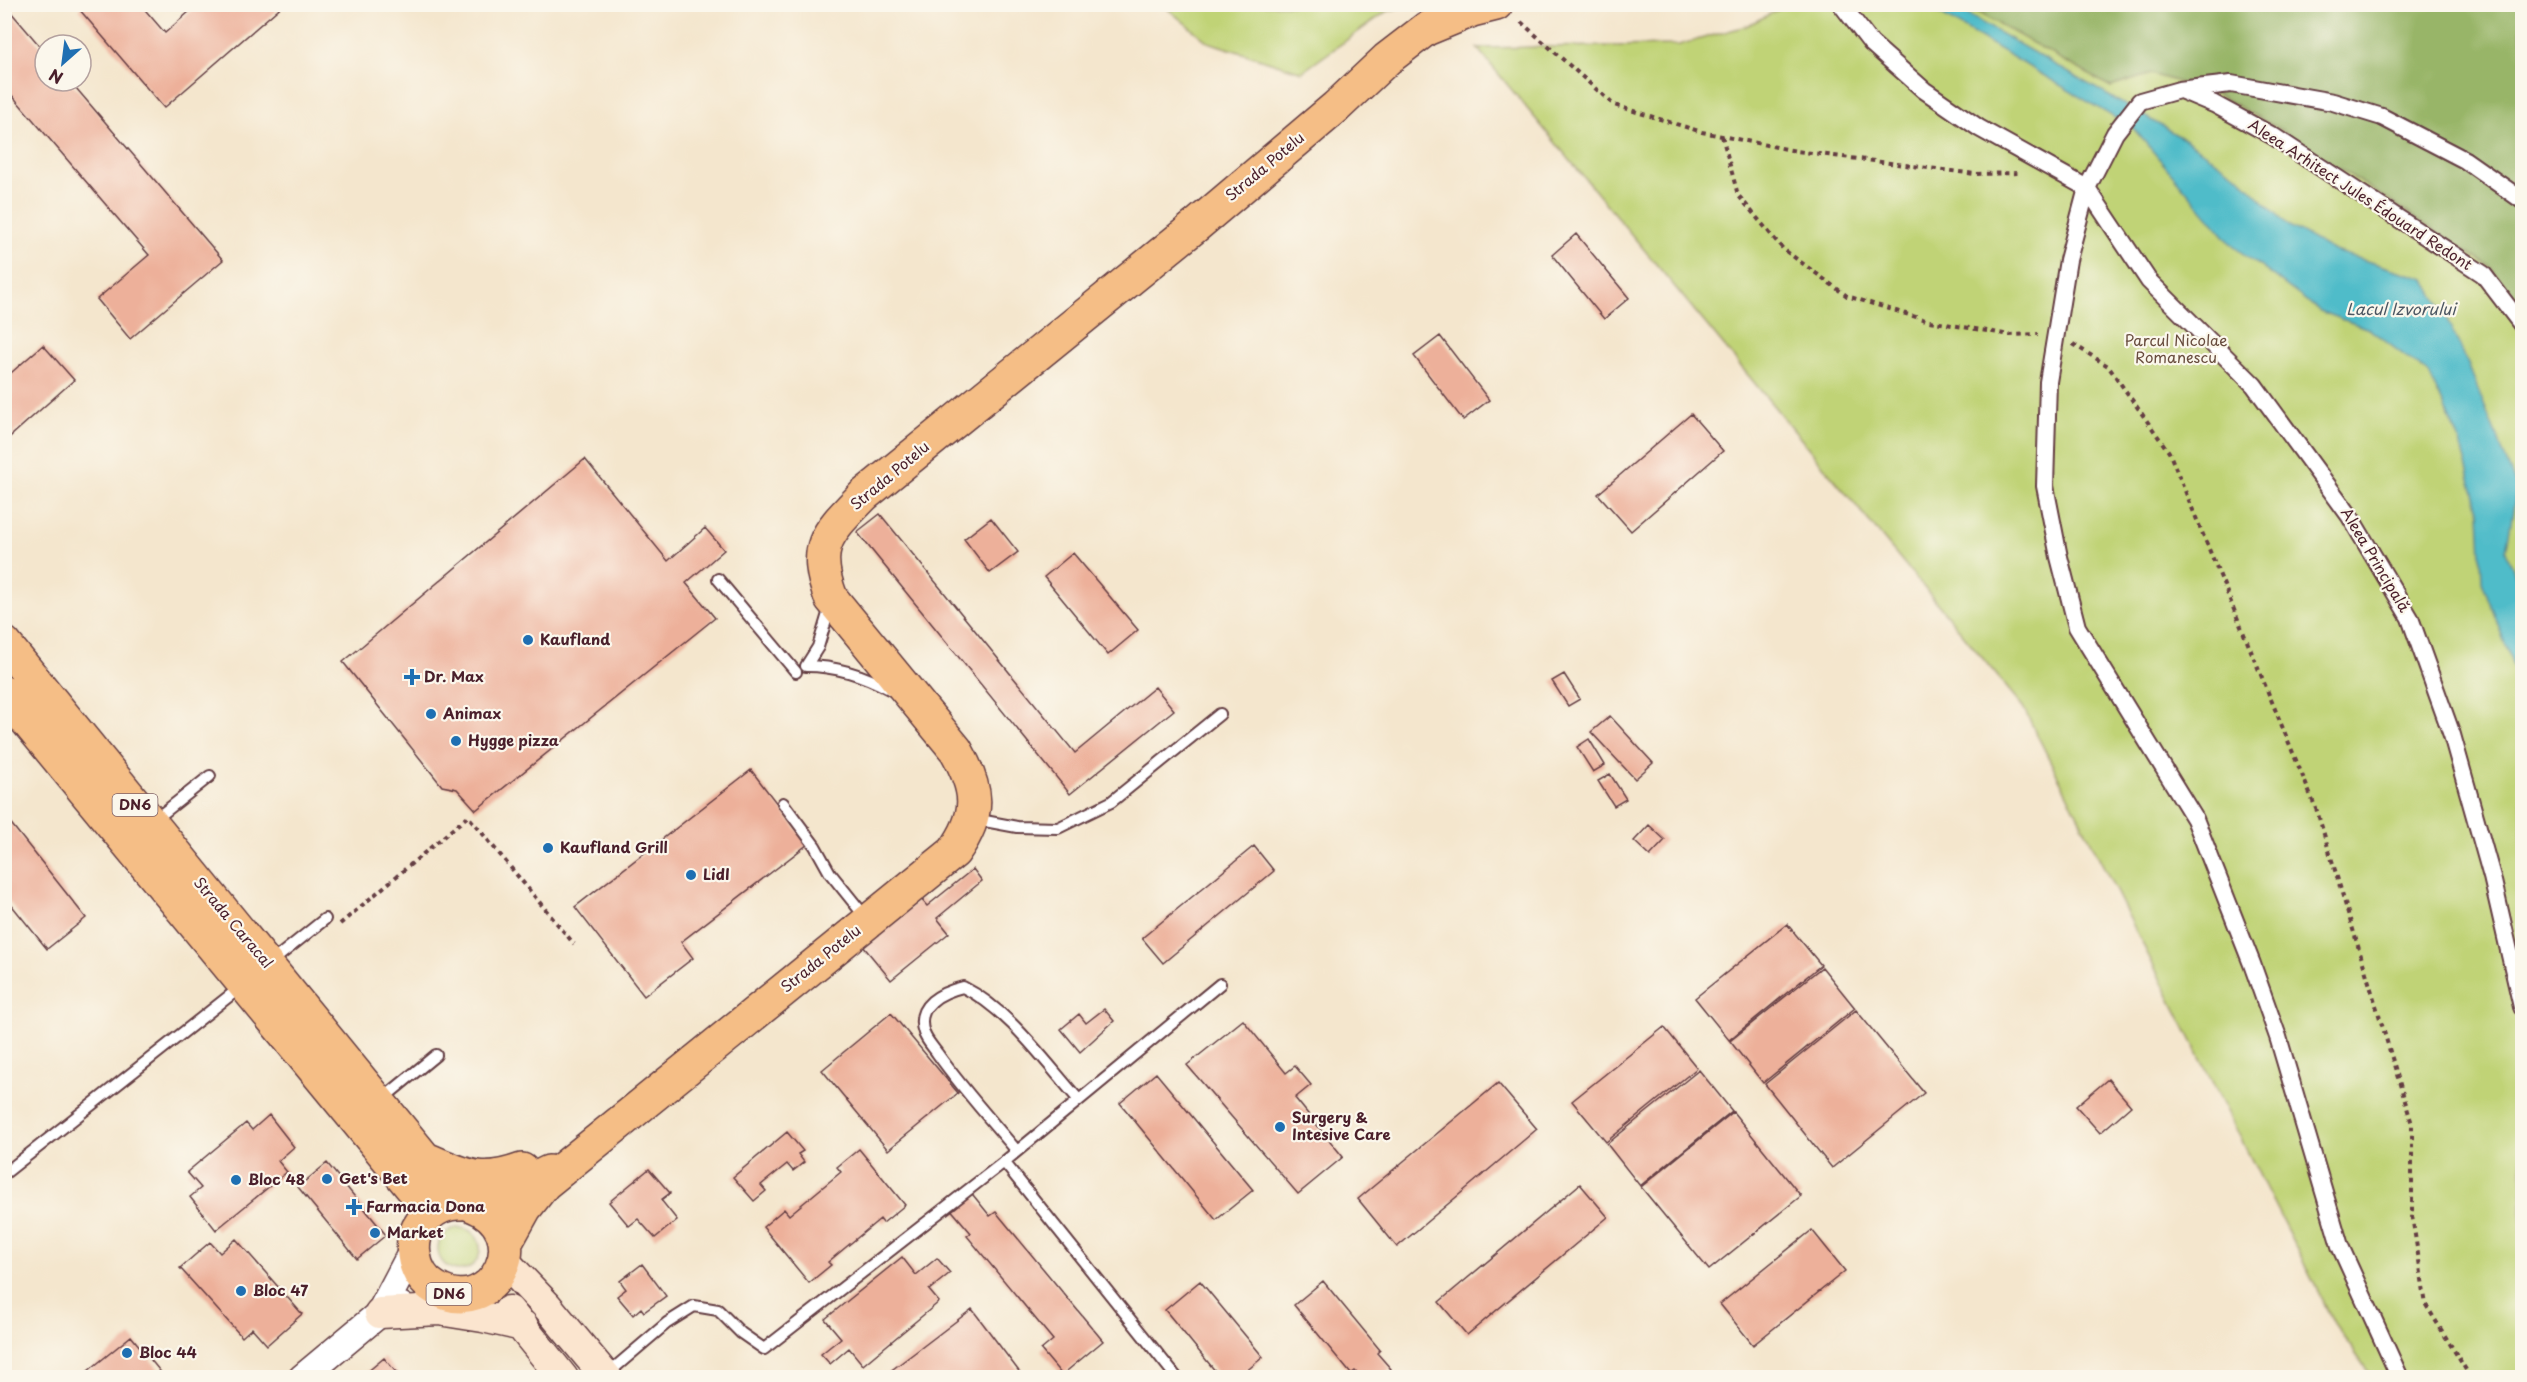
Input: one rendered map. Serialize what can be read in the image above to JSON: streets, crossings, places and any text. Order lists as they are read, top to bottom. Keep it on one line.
{"streets":{"main road":["Strada Potelu","DN6","Strada Caracal"],"street":["Aleea Arhitect Jules Édouard Redont","Aleea Principală"]},"crossings":[["Strada Potelu","DN6"],["Strada Potelu","Strada Caracal"],["DN6","Strada Caracal"]],"water":["Lacul Izvorului"],"parks":["Parcul Nicolae Romanescu"],"places":{"other":["Kaufland","Animax","Hygge pizza","Kaufland Grill","Lidl","Surgery & Intesive Care","Get's Bet","Bloc 48","Market","Bloc 47","Bloc 44"],"health":["Dr. Max","Farmacia Dona"]},"north":"bottom left"}
